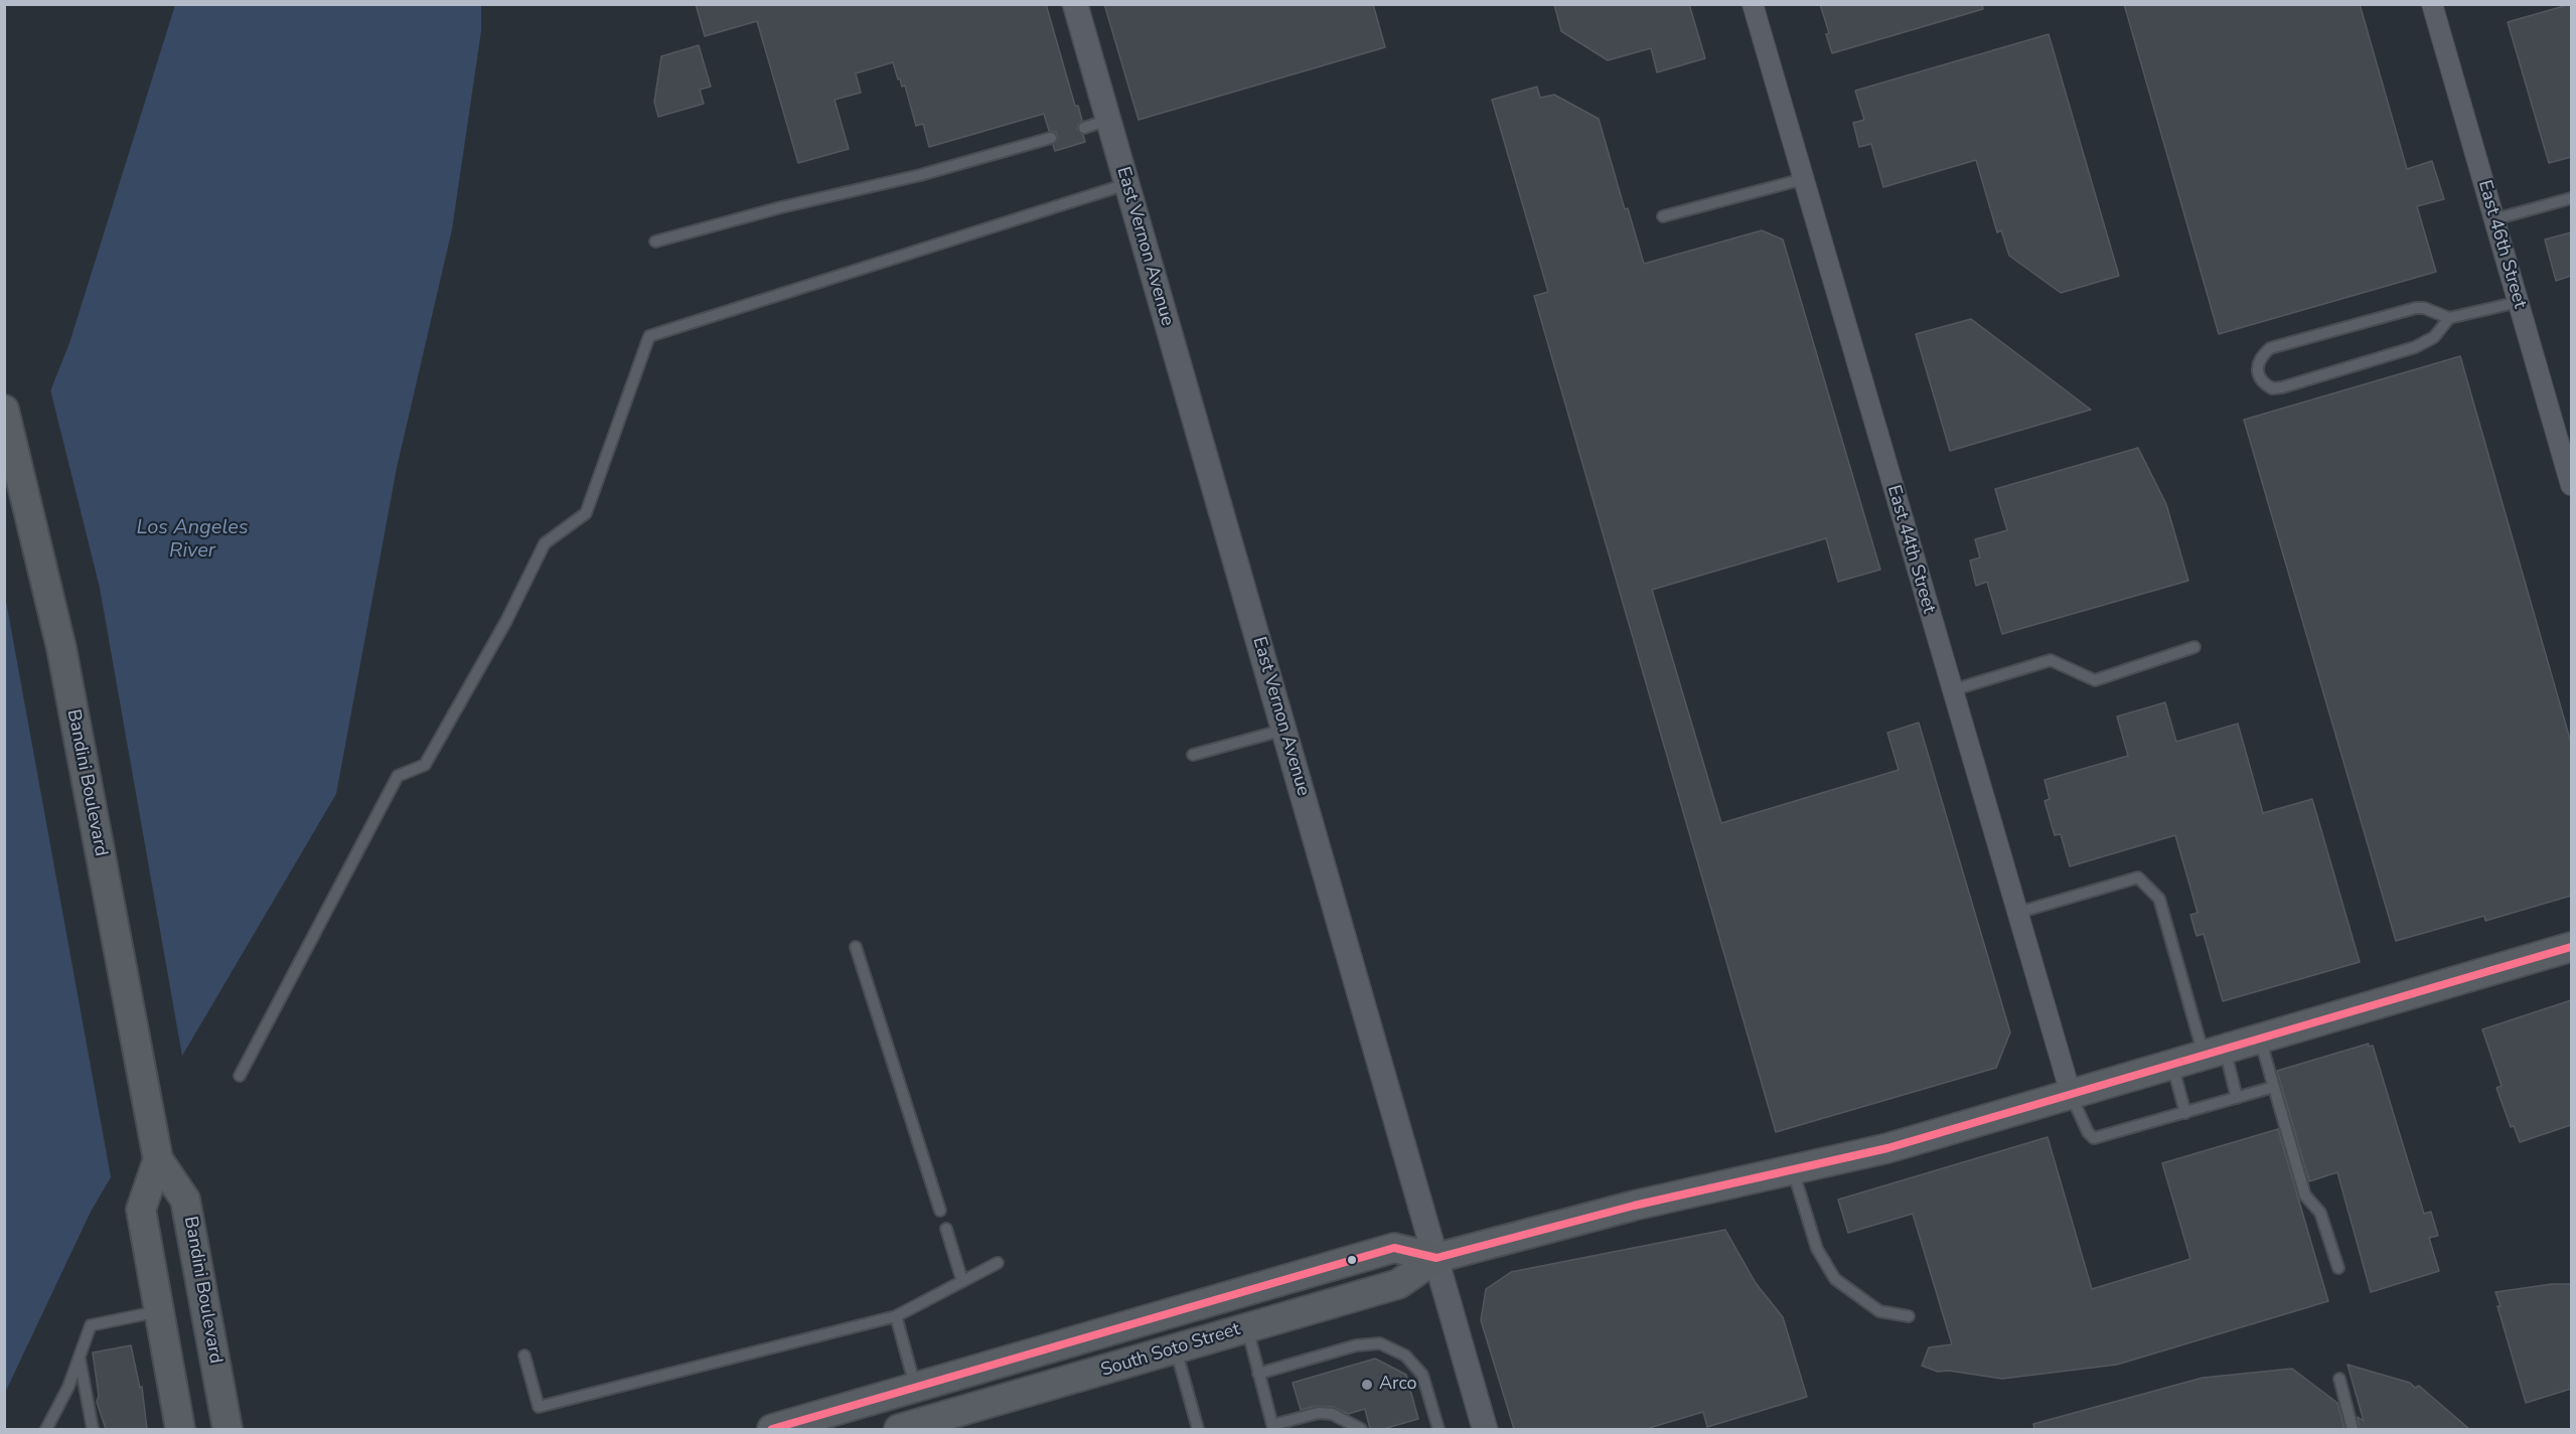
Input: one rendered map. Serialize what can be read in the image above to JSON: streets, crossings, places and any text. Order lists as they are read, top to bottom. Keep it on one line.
{"streets":{"main road":["Bandini Boulevard","South Soto Street"],"street":["East 46th Street","East Vernon Avenue","East 44th Street"]},"crossings":[["East Vernon Avenue","South Soto Street"],["East 44th Street","South Soto Street"]],"water":["Los Angeles River"],"places":["Arco"]}
